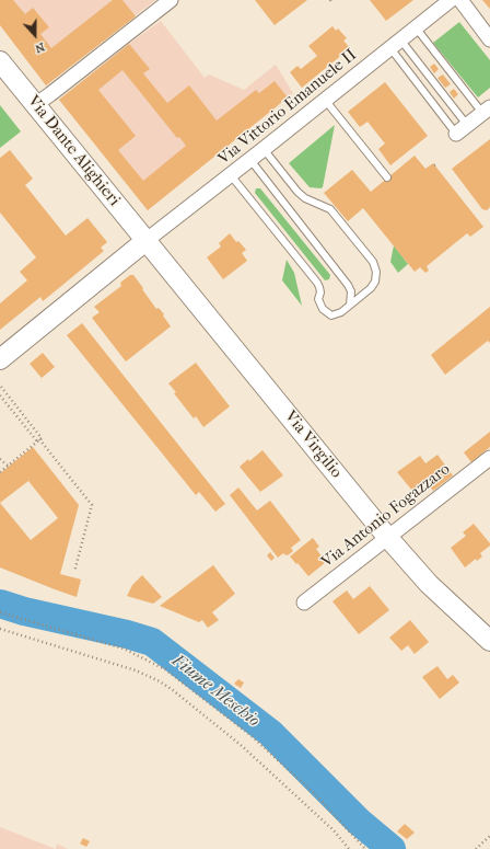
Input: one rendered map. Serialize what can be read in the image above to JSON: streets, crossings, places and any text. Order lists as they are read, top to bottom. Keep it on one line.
{"streets":{"main road":["Via Dante Alighieri","Via Virgilio"],"street":["Via Vittorio Emanuele II","Via Antonio Fogazzaro"]},"crossings":[["Via Vittorio Emanuele II","Via Dante Alighieri"],["Via Vittorio Emanuele II","Via Virgilio"],["Via Dante Alighieri","Via Virgilio"],["Via Virgilio","Via Antonio Fogazzaro"]],"water":["Fiume Meschio"],"north":"bottom"}
